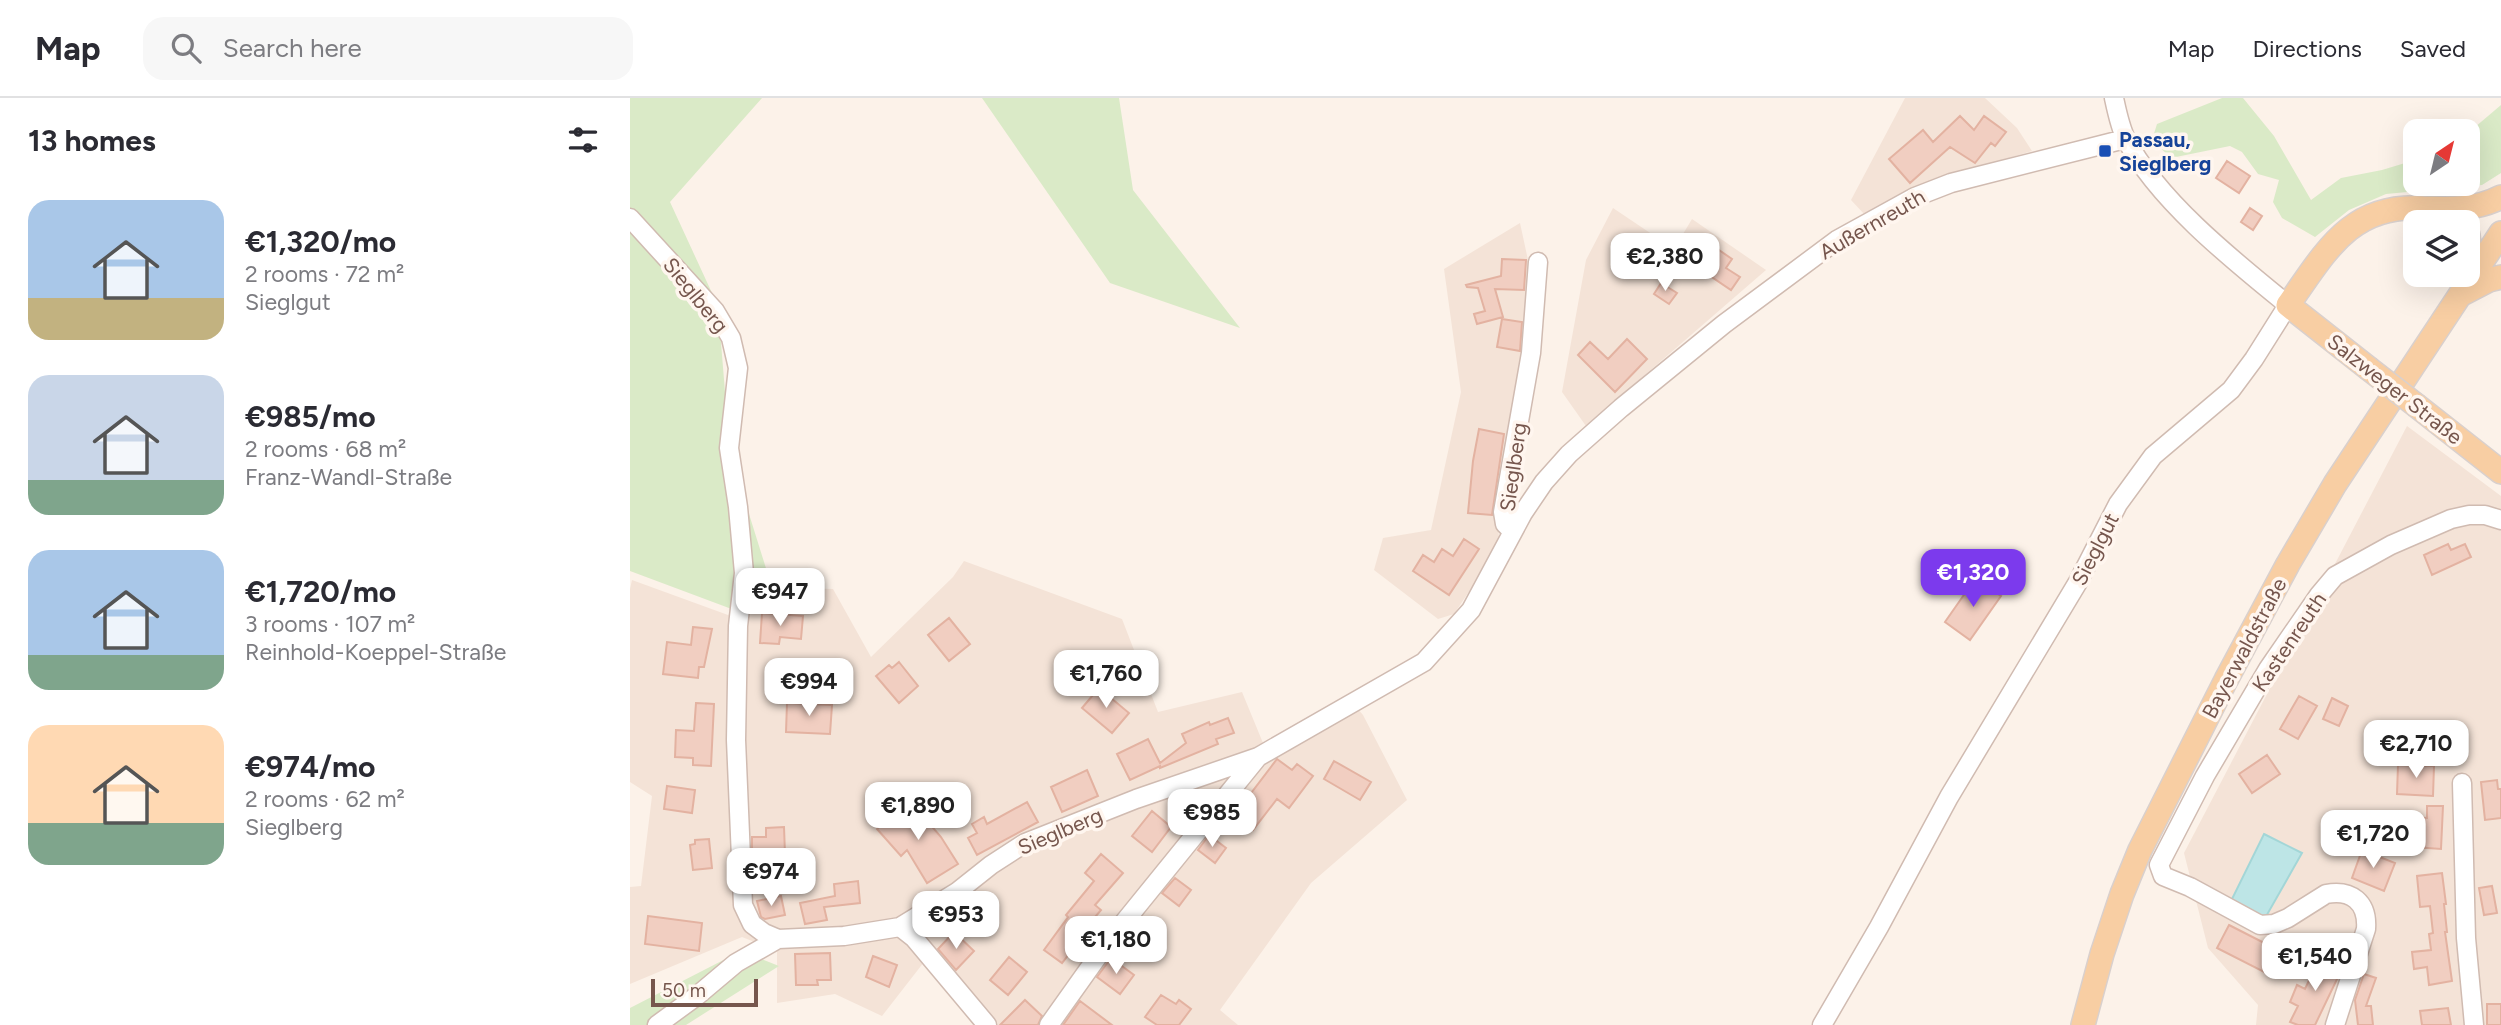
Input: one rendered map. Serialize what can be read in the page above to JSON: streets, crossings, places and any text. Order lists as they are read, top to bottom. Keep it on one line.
{"streets":{"main road":["Salzweger Straße","Bayerwaldstraße"],"street":["Außernreuth","Sieglberg","Sieglgut","Kastenreuth"]},"crossings":[["Außernreuth","Sieglberg"],["Salzweger Straße","Sieglgut"]],"places":{"transit":["Passau, Sieglberg"]},"scale_bar":"50 m","north":"top right","page":{"header":"Map","search":"Search here","nav":["Map","Directions","Saved"],"heading":"13 homes","list":[{"name":"€1,320/mo","note":"2 rooms · 72 m² · Sieglgut"},{"name":"€985/mo","note":"2 rooms · 68 m² · Franz-Wandl-Straße"},{"name":"€1,720/mo","note":"3 rooms · 107 m² · Reinhold-Koeppel-Straße"},{"name":"€974/mo","note":"2 rooms · 62 m² · Sieglberg"}],"price":["€2,380","€1,320","€947","€1,760","€994","€2,710","€1,890","€985","€1,720","€974","€953","€1,180","€1,540"],"scale":"50 m"}}
